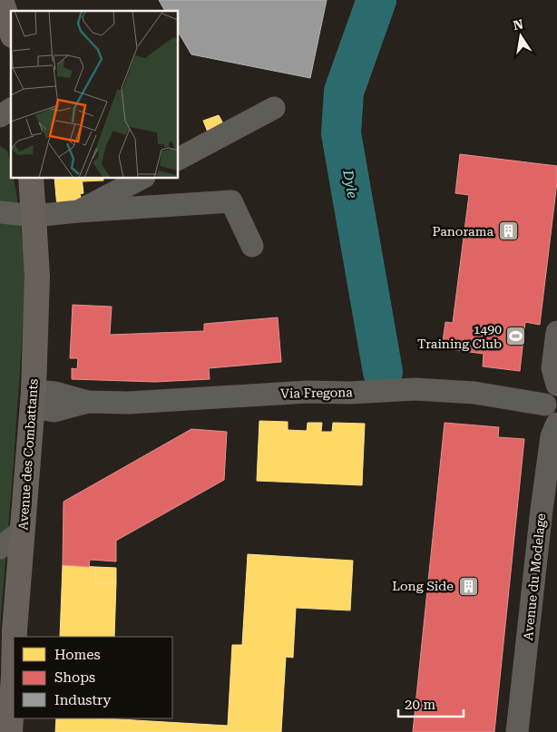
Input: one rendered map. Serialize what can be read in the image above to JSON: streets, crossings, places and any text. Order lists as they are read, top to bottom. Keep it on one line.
{"streets":{"main road":["Avenue des Combattants"],"street":["Via Fregona","Avenue du Modelage"]},"crossings":[["Via Fregona","Avenue des Combattants"],["Via Fregona","Avenue du Modelage"]],"water":["Dyle"],"places":{"building":["Panorama","Long Side"],"sports":["1490 Training Club"]},"legend":["Homes","Shops","Industry"],"scale_bar":"20 m","north":"top"}
